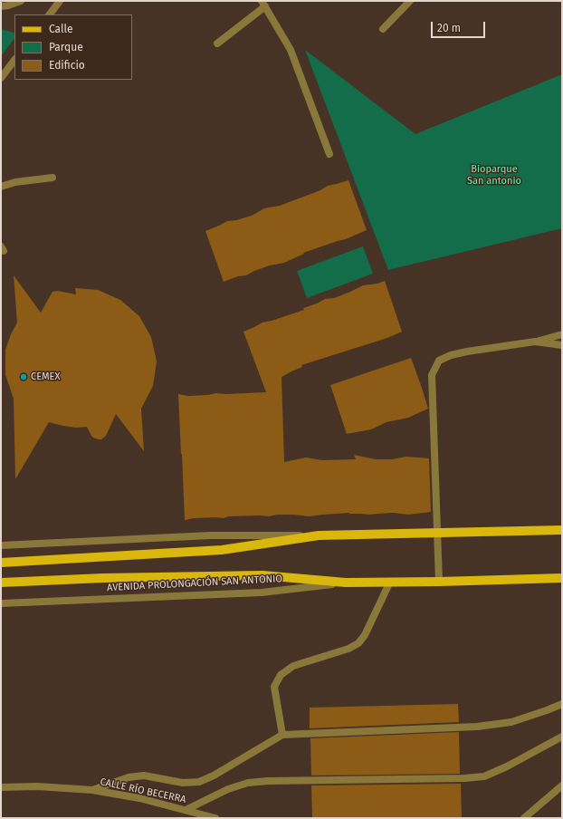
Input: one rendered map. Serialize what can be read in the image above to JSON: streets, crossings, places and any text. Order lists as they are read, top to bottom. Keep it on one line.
{"streets":{"main road":["AVENIDA PROLONGACIÓN SAN ANTONIO"],"street":["CALLE RÍO BECERRA"]},"parks":["Bioparque San antonio"],"places":["CEMEX"],"legend":["Calle","Parque","Edificio"],"scale_bar":"20 m"}
